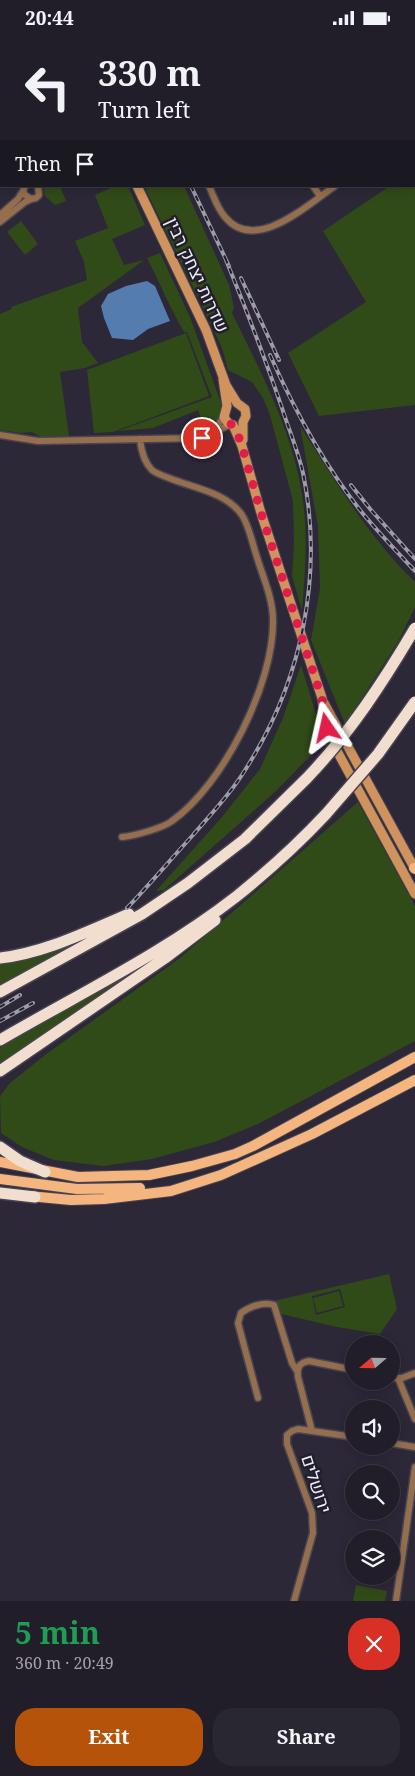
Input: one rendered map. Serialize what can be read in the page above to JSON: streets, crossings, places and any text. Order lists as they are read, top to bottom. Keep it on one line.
{"streets":{"main road":["שדרות יצחק רבין"],"street":["ירושלים"]},"north":"left","page":{"status":"20:44","turn":["330 m","Turn left"],"then":"Then","heading":["5 min","360 m · 20:49"],"buttons":["Exit","Share"]}}
